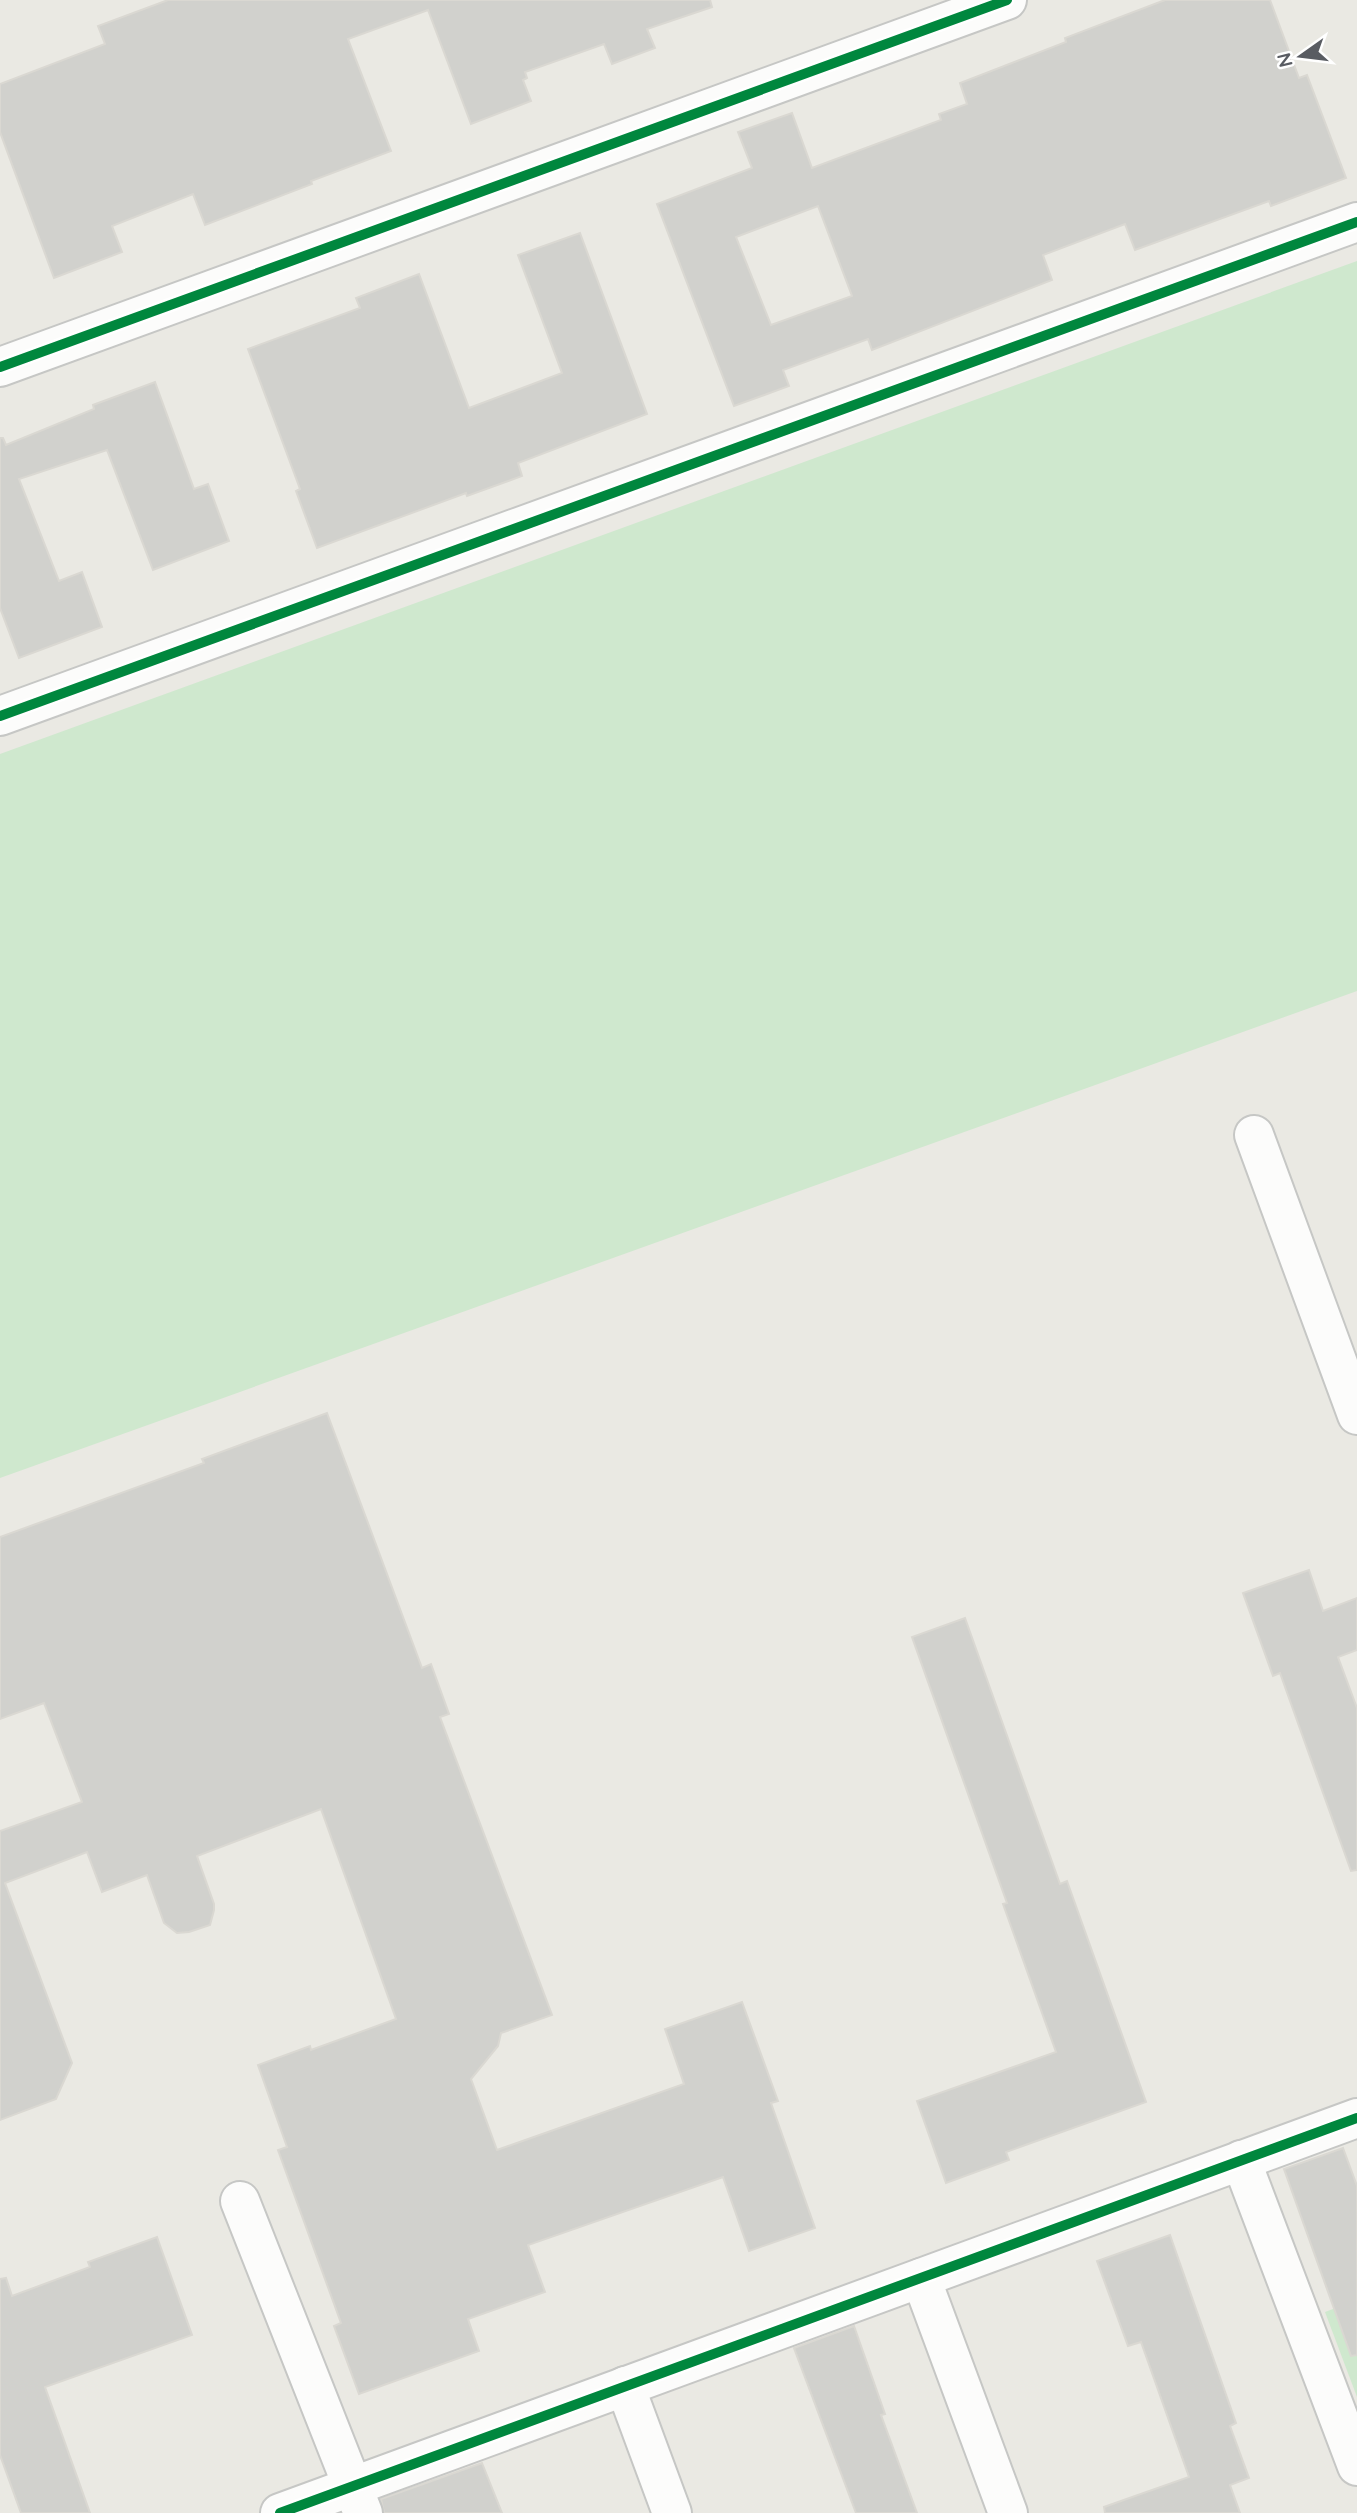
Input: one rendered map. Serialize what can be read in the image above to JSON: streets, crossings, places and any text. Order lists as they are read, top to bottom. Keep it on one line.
{"north":"left"}
